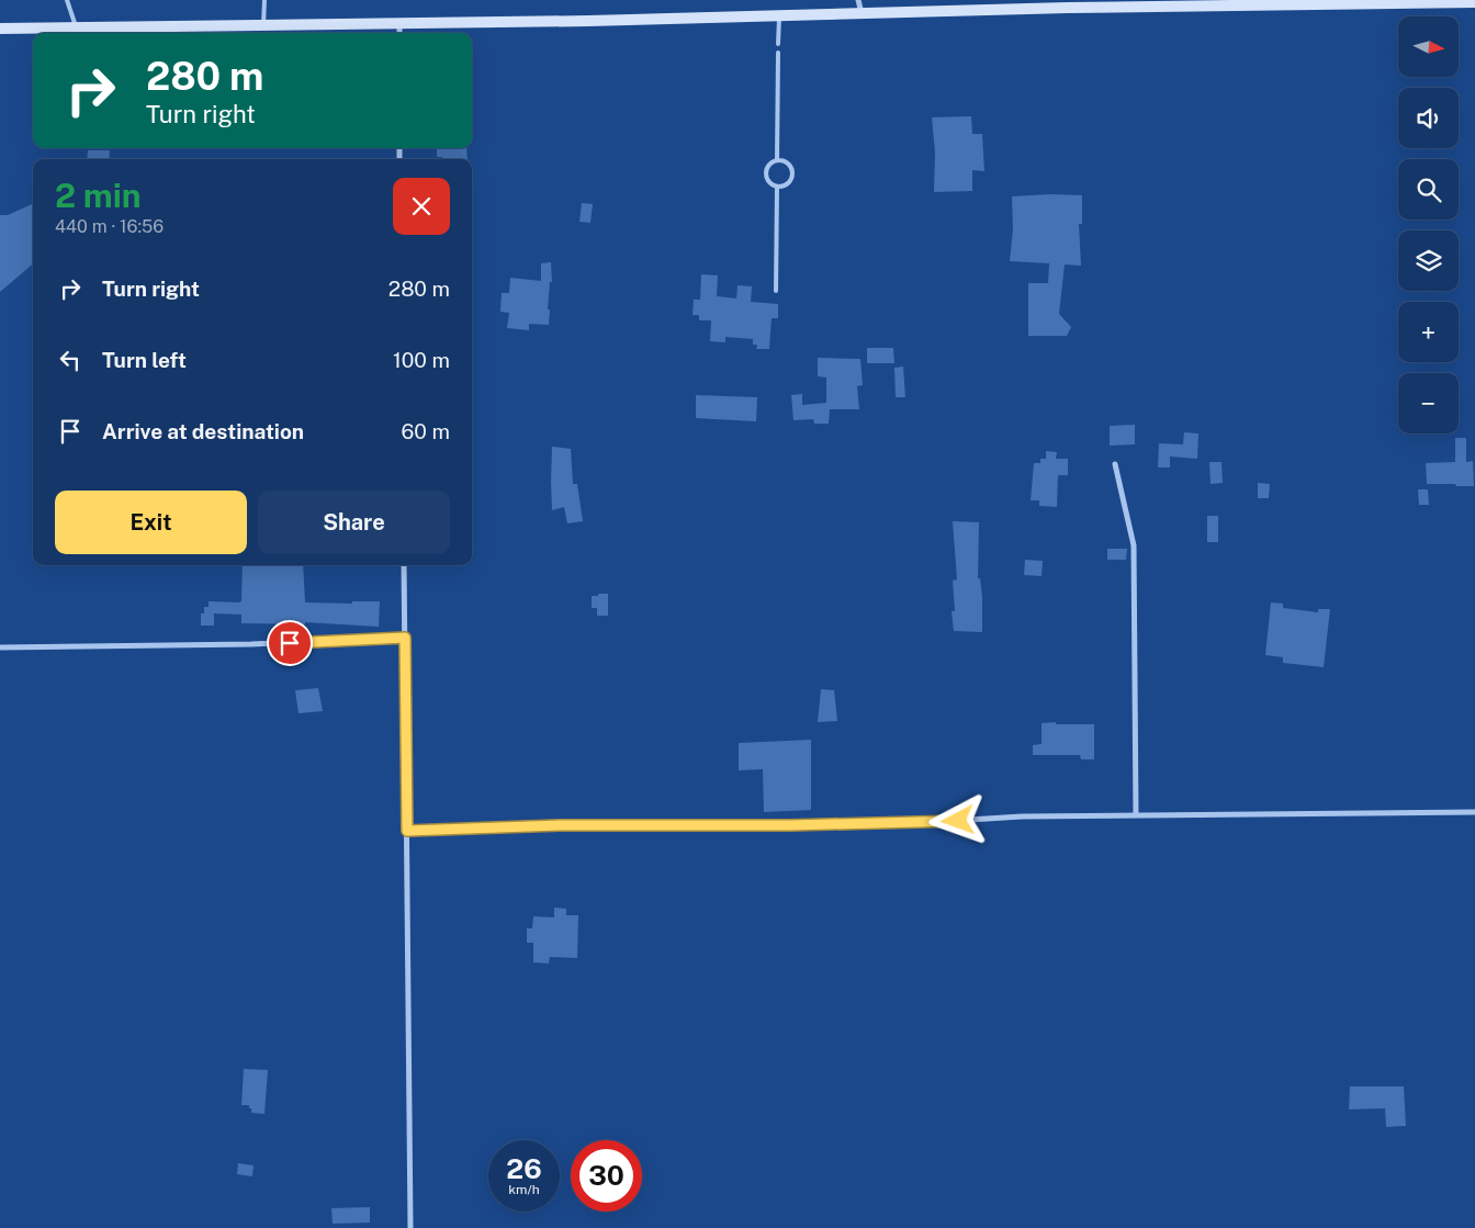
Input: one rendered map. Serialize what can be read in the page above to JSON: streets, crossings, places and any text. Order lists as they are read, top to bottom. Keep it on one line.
{"north":"right","page":{"map_buttons":["+","−"],"turn":["280 m","Turn right"],"heading":["2 min","440 m · 16:56"],"list":[{"name":"Turn right","value":"280 m"},{"name":"Turn left","value":"100 m"},{"name":"Arrive at destination","value":"60 m"}],"buttons":["Exit","Share"],"speed":"26 km/h","limit":"30"}}
